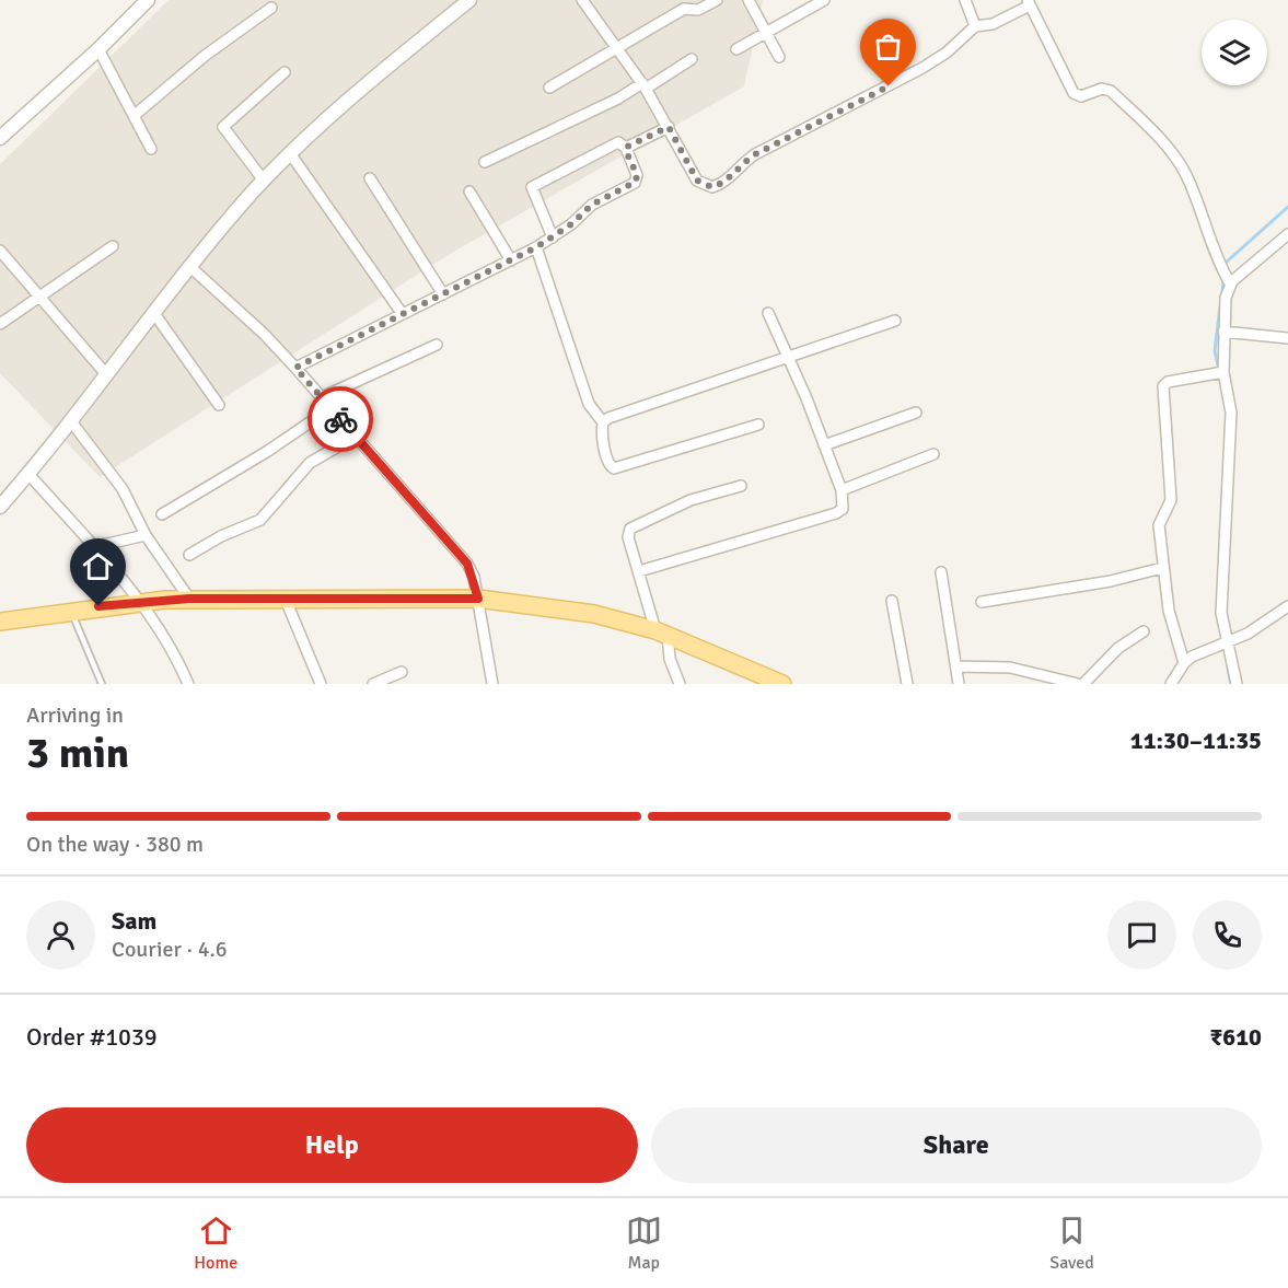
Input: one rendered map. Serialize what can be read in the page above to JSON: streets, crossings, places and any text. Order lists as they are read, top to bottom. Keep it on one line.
{"page":{"heading":["3 min","Arriving in","11:30–11:35"],"panel":["Sam","Courier · 4.6","Order #1039","₹610"],"bar":"On the way · 380 m","buttons":["Help","Share"],"tabs":["Home","Map","Saved"]}}
